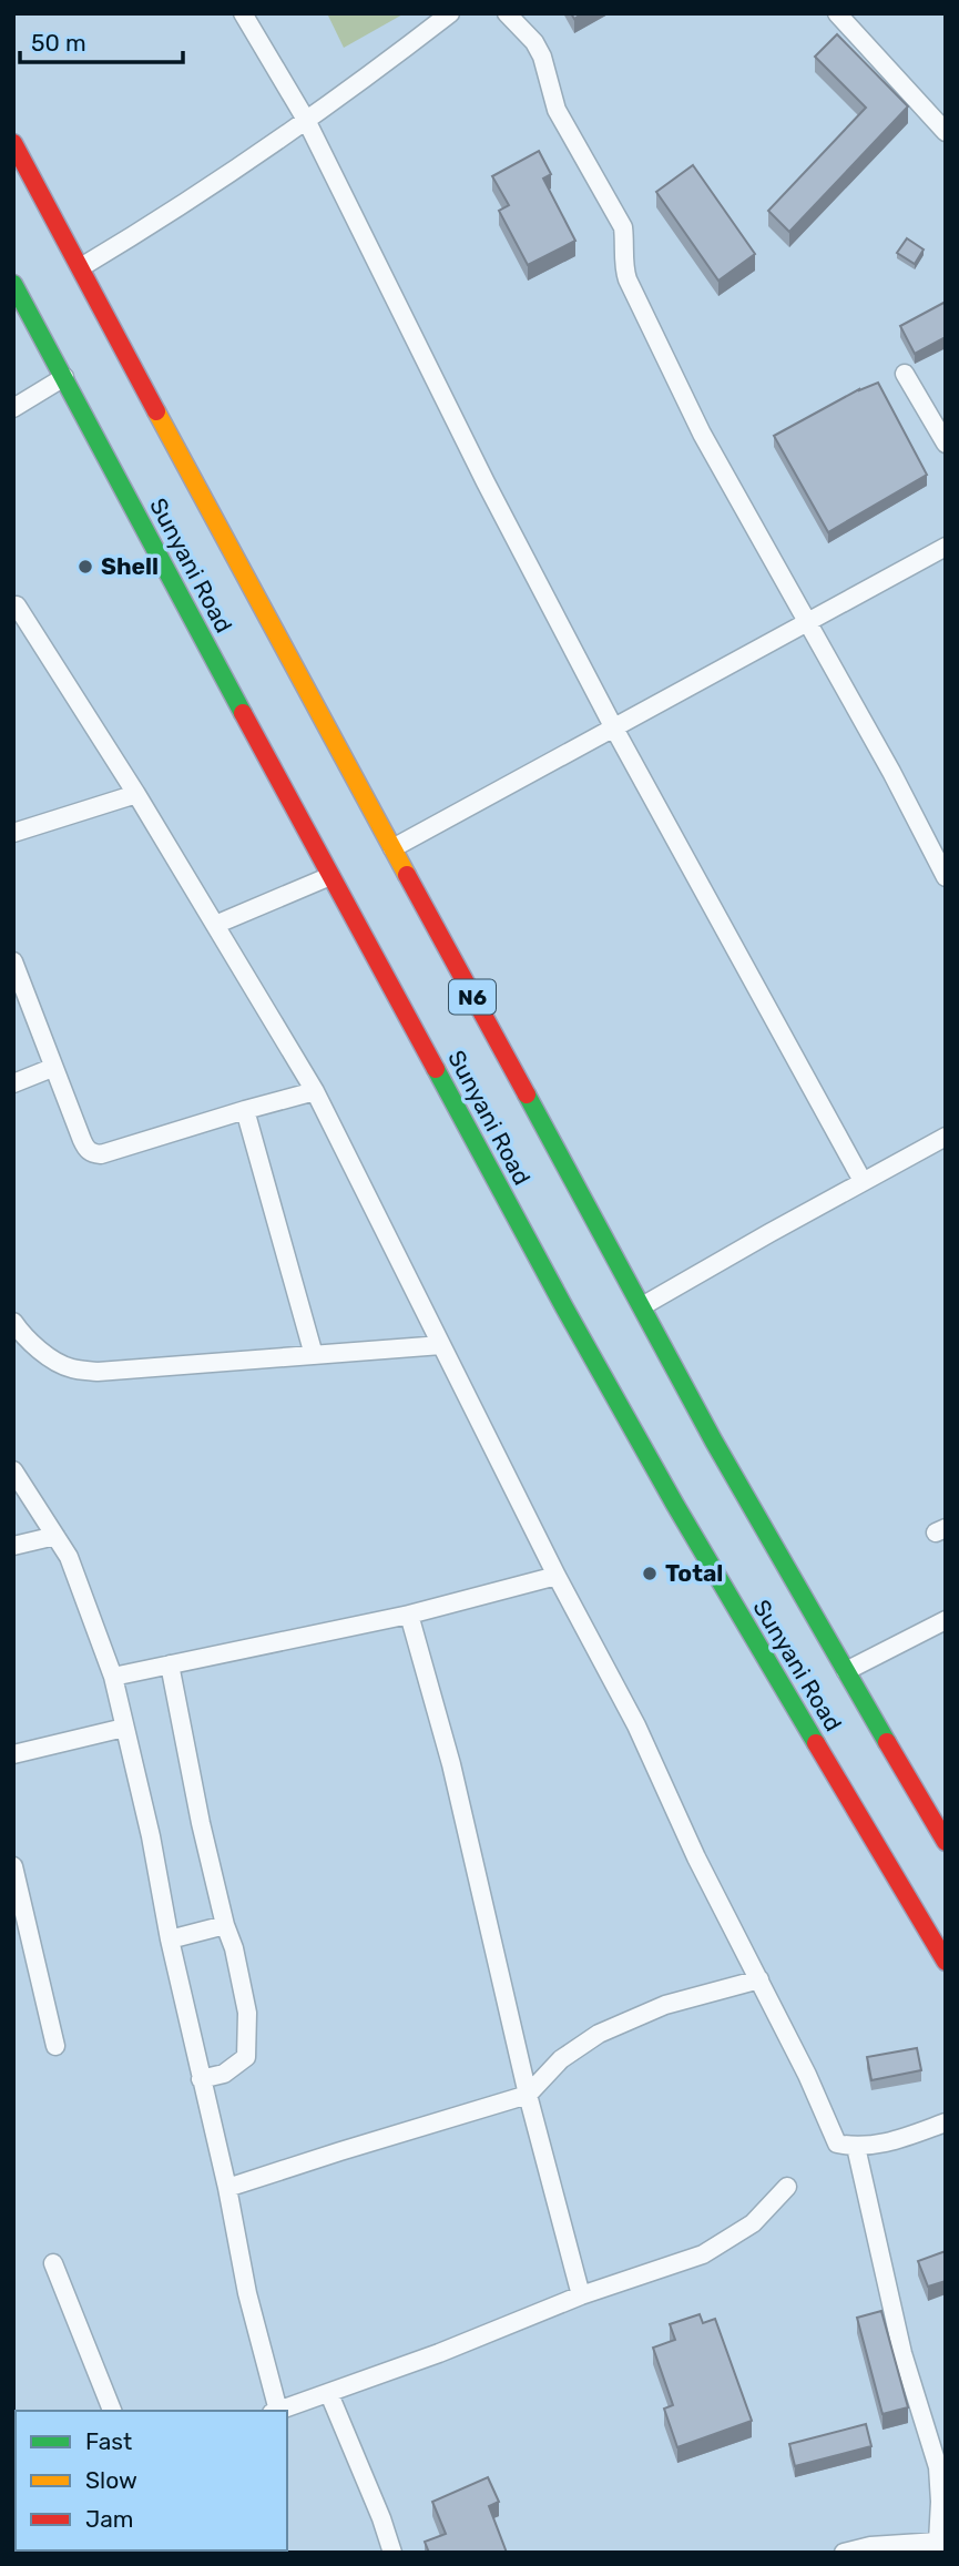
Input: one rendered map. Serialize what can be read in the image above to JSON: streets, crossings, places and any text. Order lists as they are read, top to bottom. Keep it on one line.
{"streets":{"main road":["Sunyani Road","N6"]},"places":["Shell","Total"],"legend":["Fast","Slow","Jam"],"scale_bar":"50 m"}
